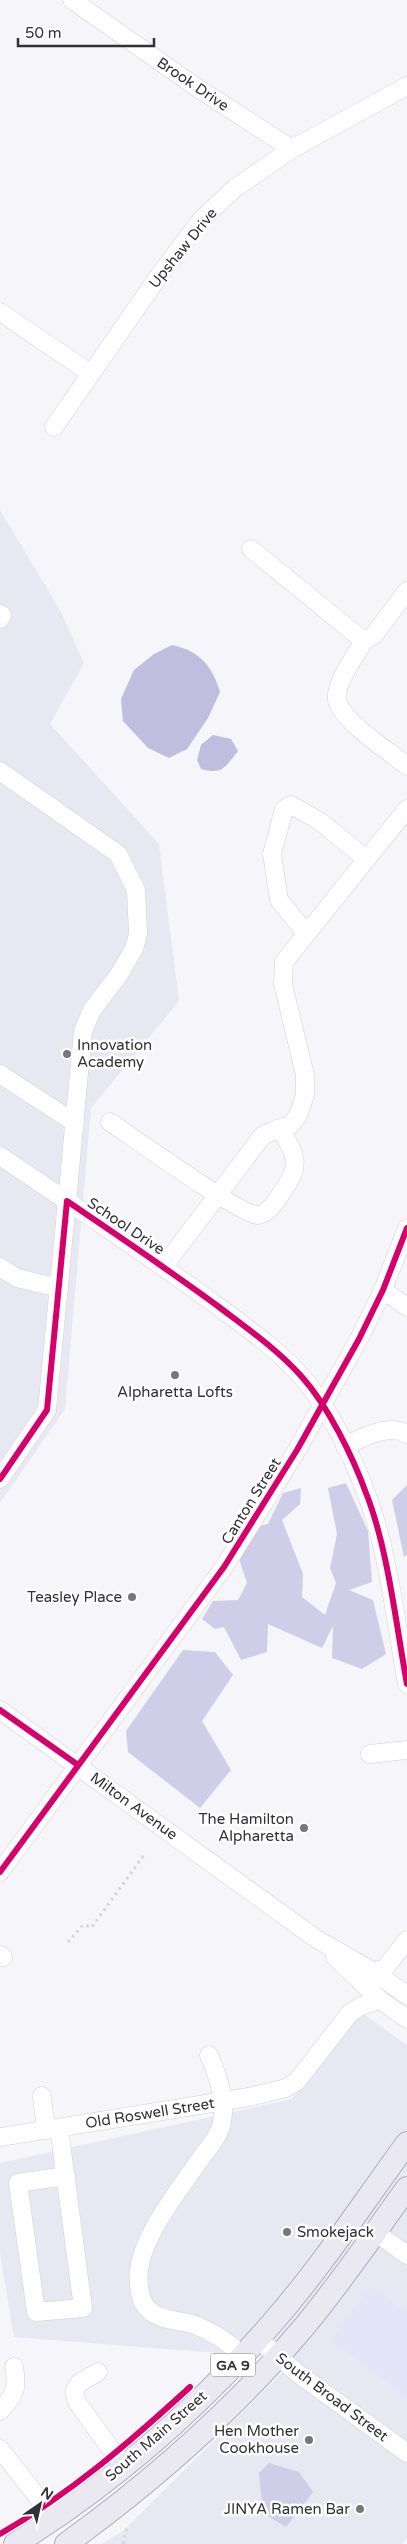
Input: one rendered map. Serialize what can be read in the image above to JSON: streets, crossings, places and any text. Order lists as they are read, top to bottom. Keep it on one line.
{"streets":{"main road":["GA 9","South Main Street"],"street":["Brook Drive","Upshaw Drive","School Drive","Canton Street","Milton Avenue","Old Roswell Street","South Broad Street"]},"crossings":[["Brook Drive","Upshaw Drive"],["School Drive","Canton Street"],["Canton Street","Milton Avenue"],["Milton Avenue","Old Roswell Street"],["South Broad Street","South Main Street"]],"places":["Innovation Academy","Alpharetta Lofts","Teasley Place","The Hamilton Alpharetta","Smokejack","Hen Mother Cookhouse","JINYA Ramen Bar"],"scale_bar":"50 m","north":"top right"}
